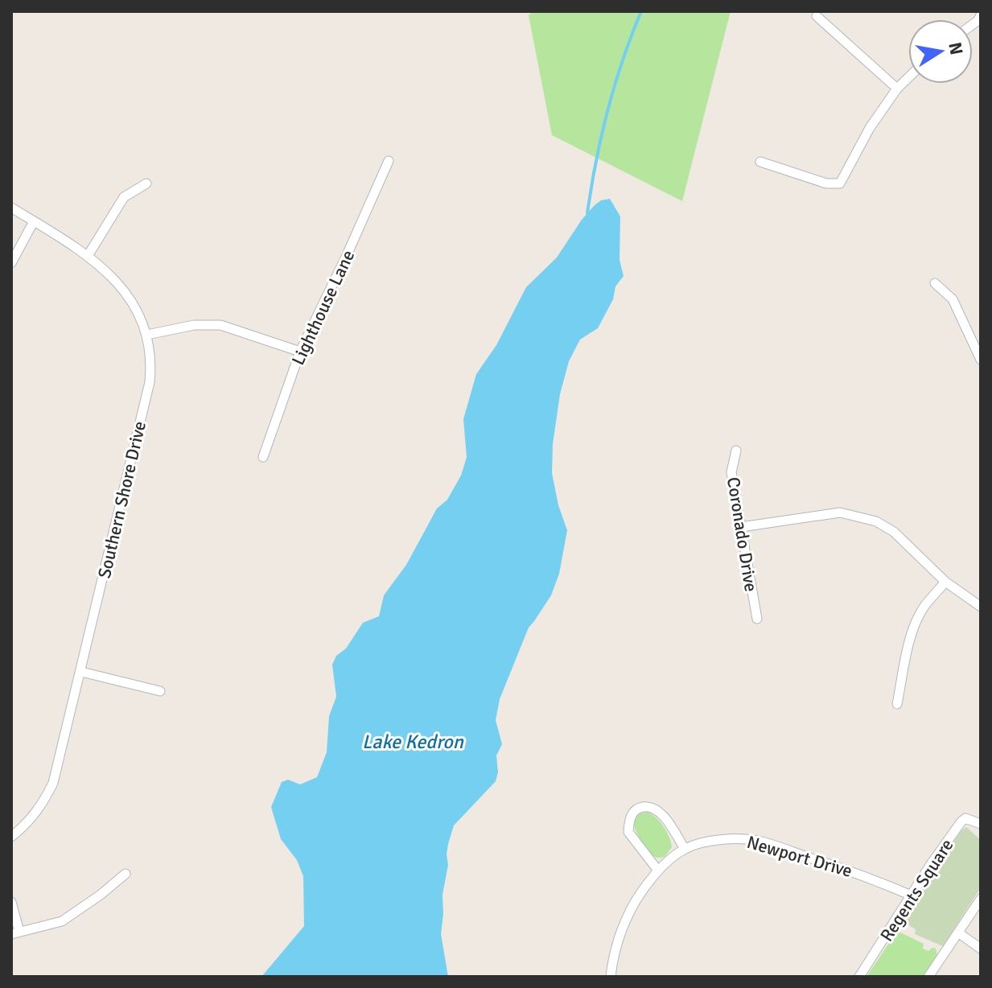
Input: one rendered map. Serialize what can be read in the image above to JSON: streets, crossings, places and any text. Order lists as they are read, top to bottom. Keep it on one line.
{"streets":{"street":["Lighthouse Lane","Southern Shore Drive","Coronado Drive","Newport Drive","Regents Square"]},"crossings":[["Newport Drive","Regents Square"]],"water":["Lake Kedron"],"north":"right"}
